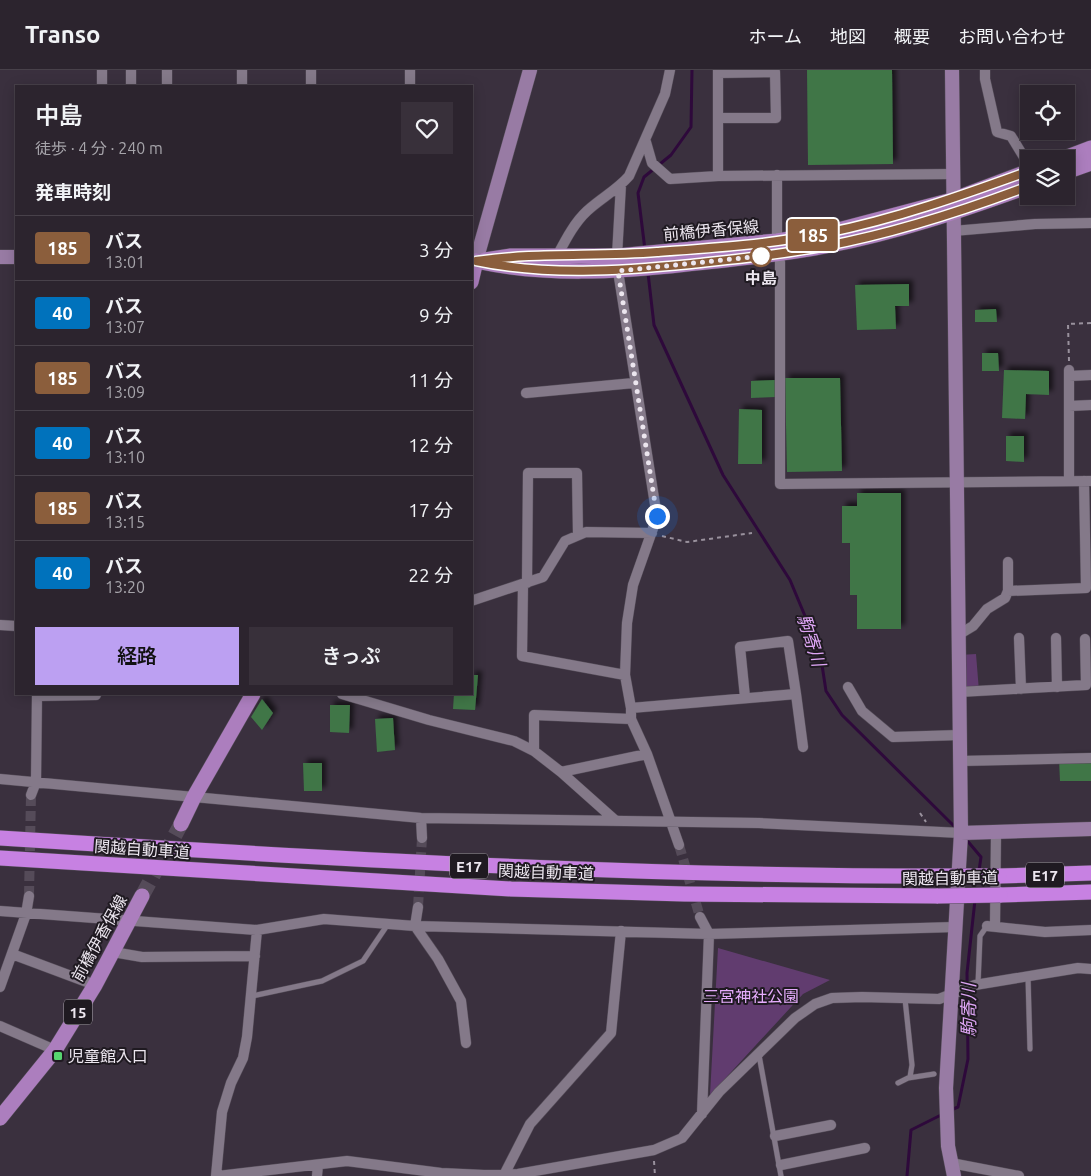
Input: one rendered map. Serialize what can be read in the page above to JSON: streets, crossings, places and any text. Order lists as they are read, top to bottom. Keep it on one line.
{"streets":{"highway":["関越自動車道","E17"],"main road":["前橋伊香保線","15"]},"water":["駒寄川"],"parks":["三宮神社公園"],"places":{"other":["中島"],"transit":["児童館入口"]},"lines":["bus line 185"],"page":{"header":"Transo","nav":["ホーム","地図","概要","お問い合わせ"],"on_map":"185","heading":[["中島","徒歩 · 4 分 · 240 m"],"発車時刻"],"list":[{"mark":"185","name":"バス","note":"13:01","value":"3 分"},{"mark":"40","name":"バス","note":"13:07","value":"9 分"},{"mark":"185","name":"バス","note":"13:09","value":"11 分"},{"mark":"40","name":"バス","note":"13:10","value":"12 分"},{"mark":"185","name":"バス","note":"13:15","value":"17 分"},{"mark":"40","name":"バス","note":"13:20","value":"22 分"}],"buttons":["経路","きっぷ"]}}
